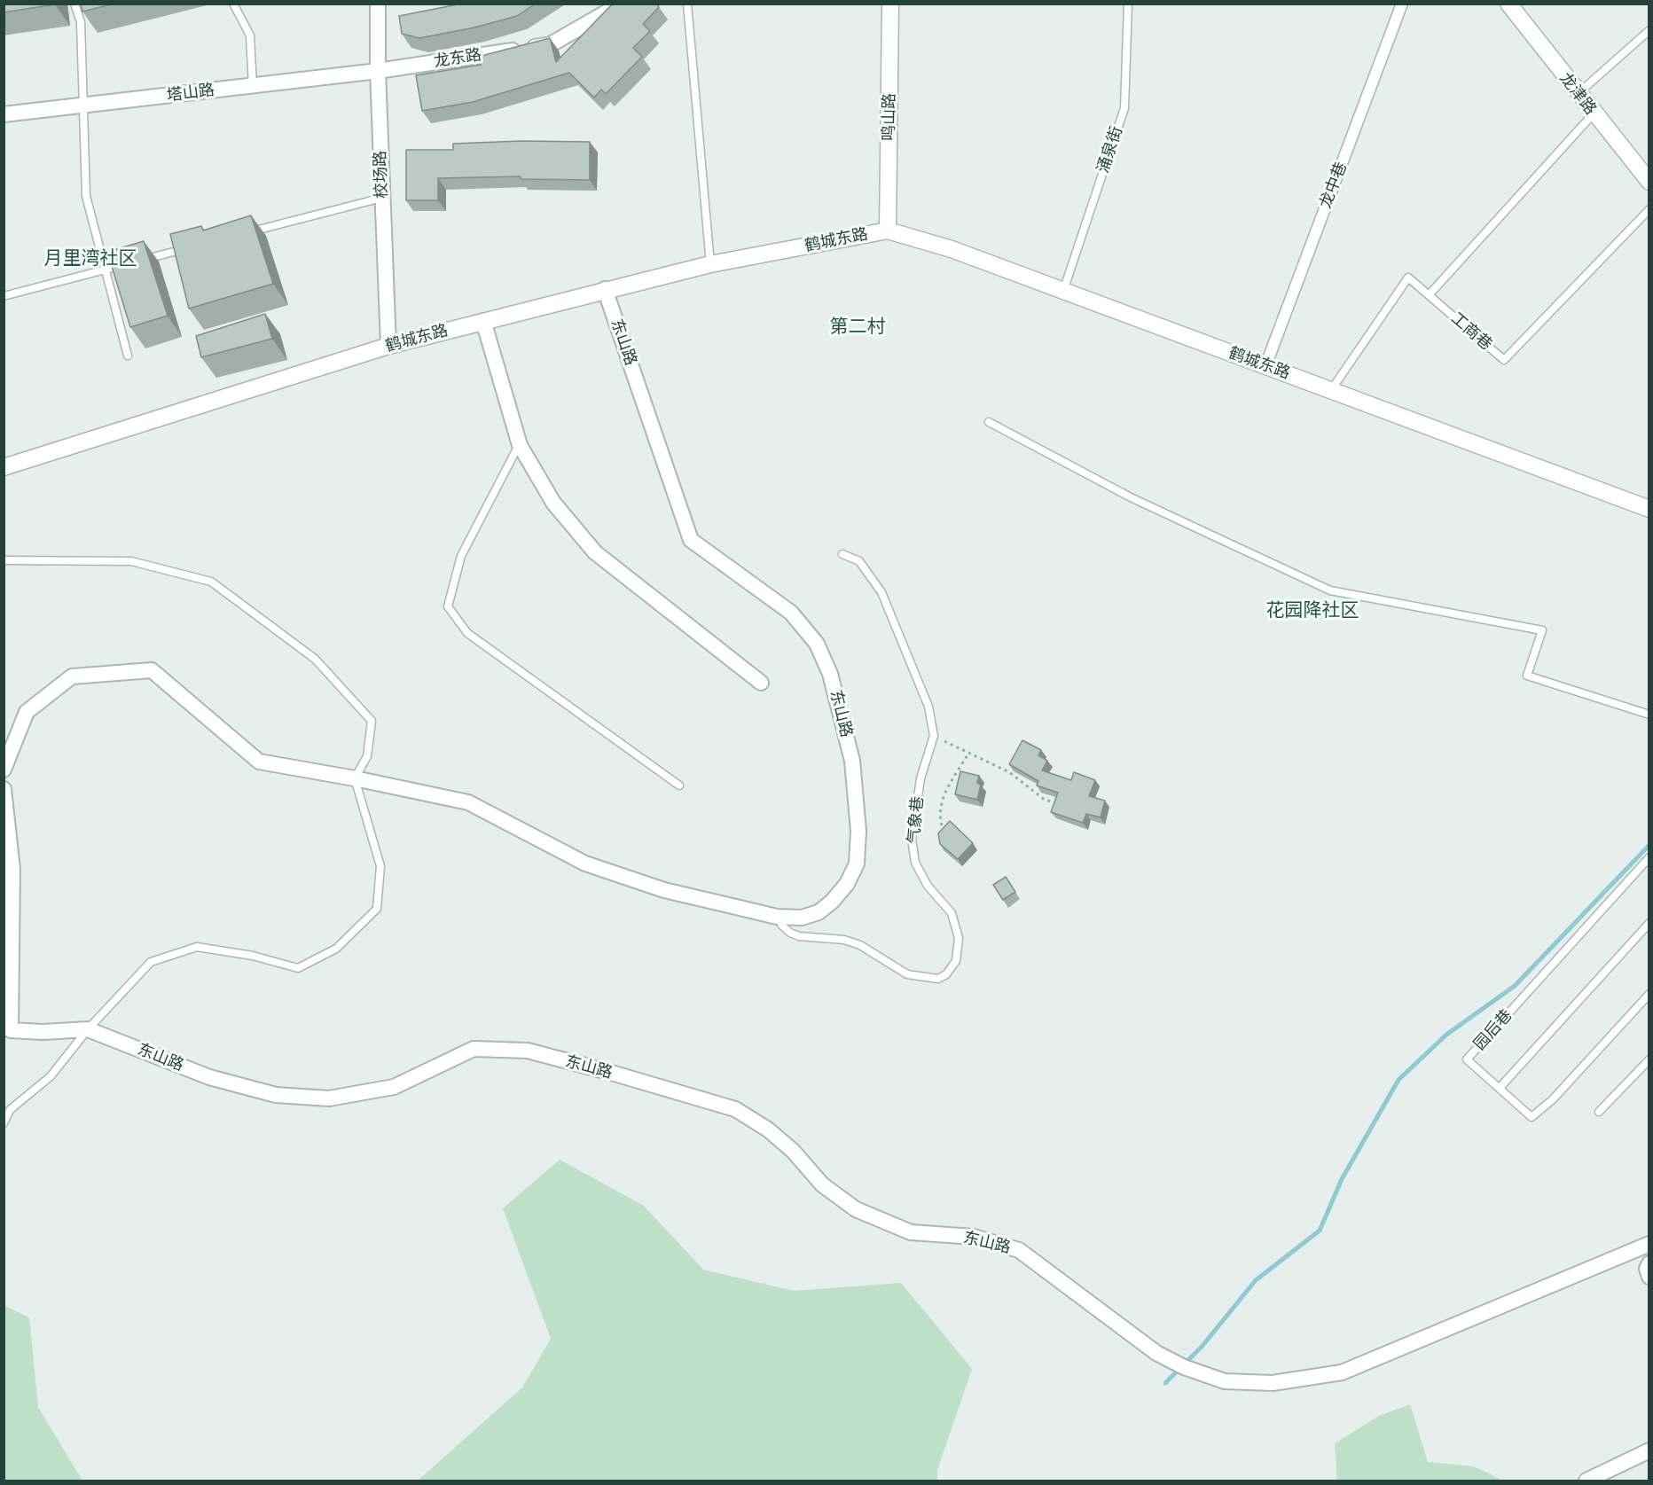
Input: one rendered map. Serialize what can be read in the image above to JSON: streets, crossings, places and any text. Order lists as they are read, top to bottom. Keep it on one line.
{"streets":{"street":["龙东路","塔山路","龙津路","鸣山路","校场路","龙中巷","鹤城东路","东山路"],"lane":["涌泉街","工商巷","气象巷","园后巷"]},"crossings":[["龙东路","塔山路"],["龙东路","校场路"],["塔山路","校场路"],["鸣山路","鹤城东路"],["涌泉街","鹤城东路"],["校场路","鹤城东路"],["龙中巷","鹤城东路"],["鹤城东路","工商巷"],["鹤城东路","东山路"],["东山路","气象巷"]],"districts":["月里湾社区","第二村","花园降社区"]}
